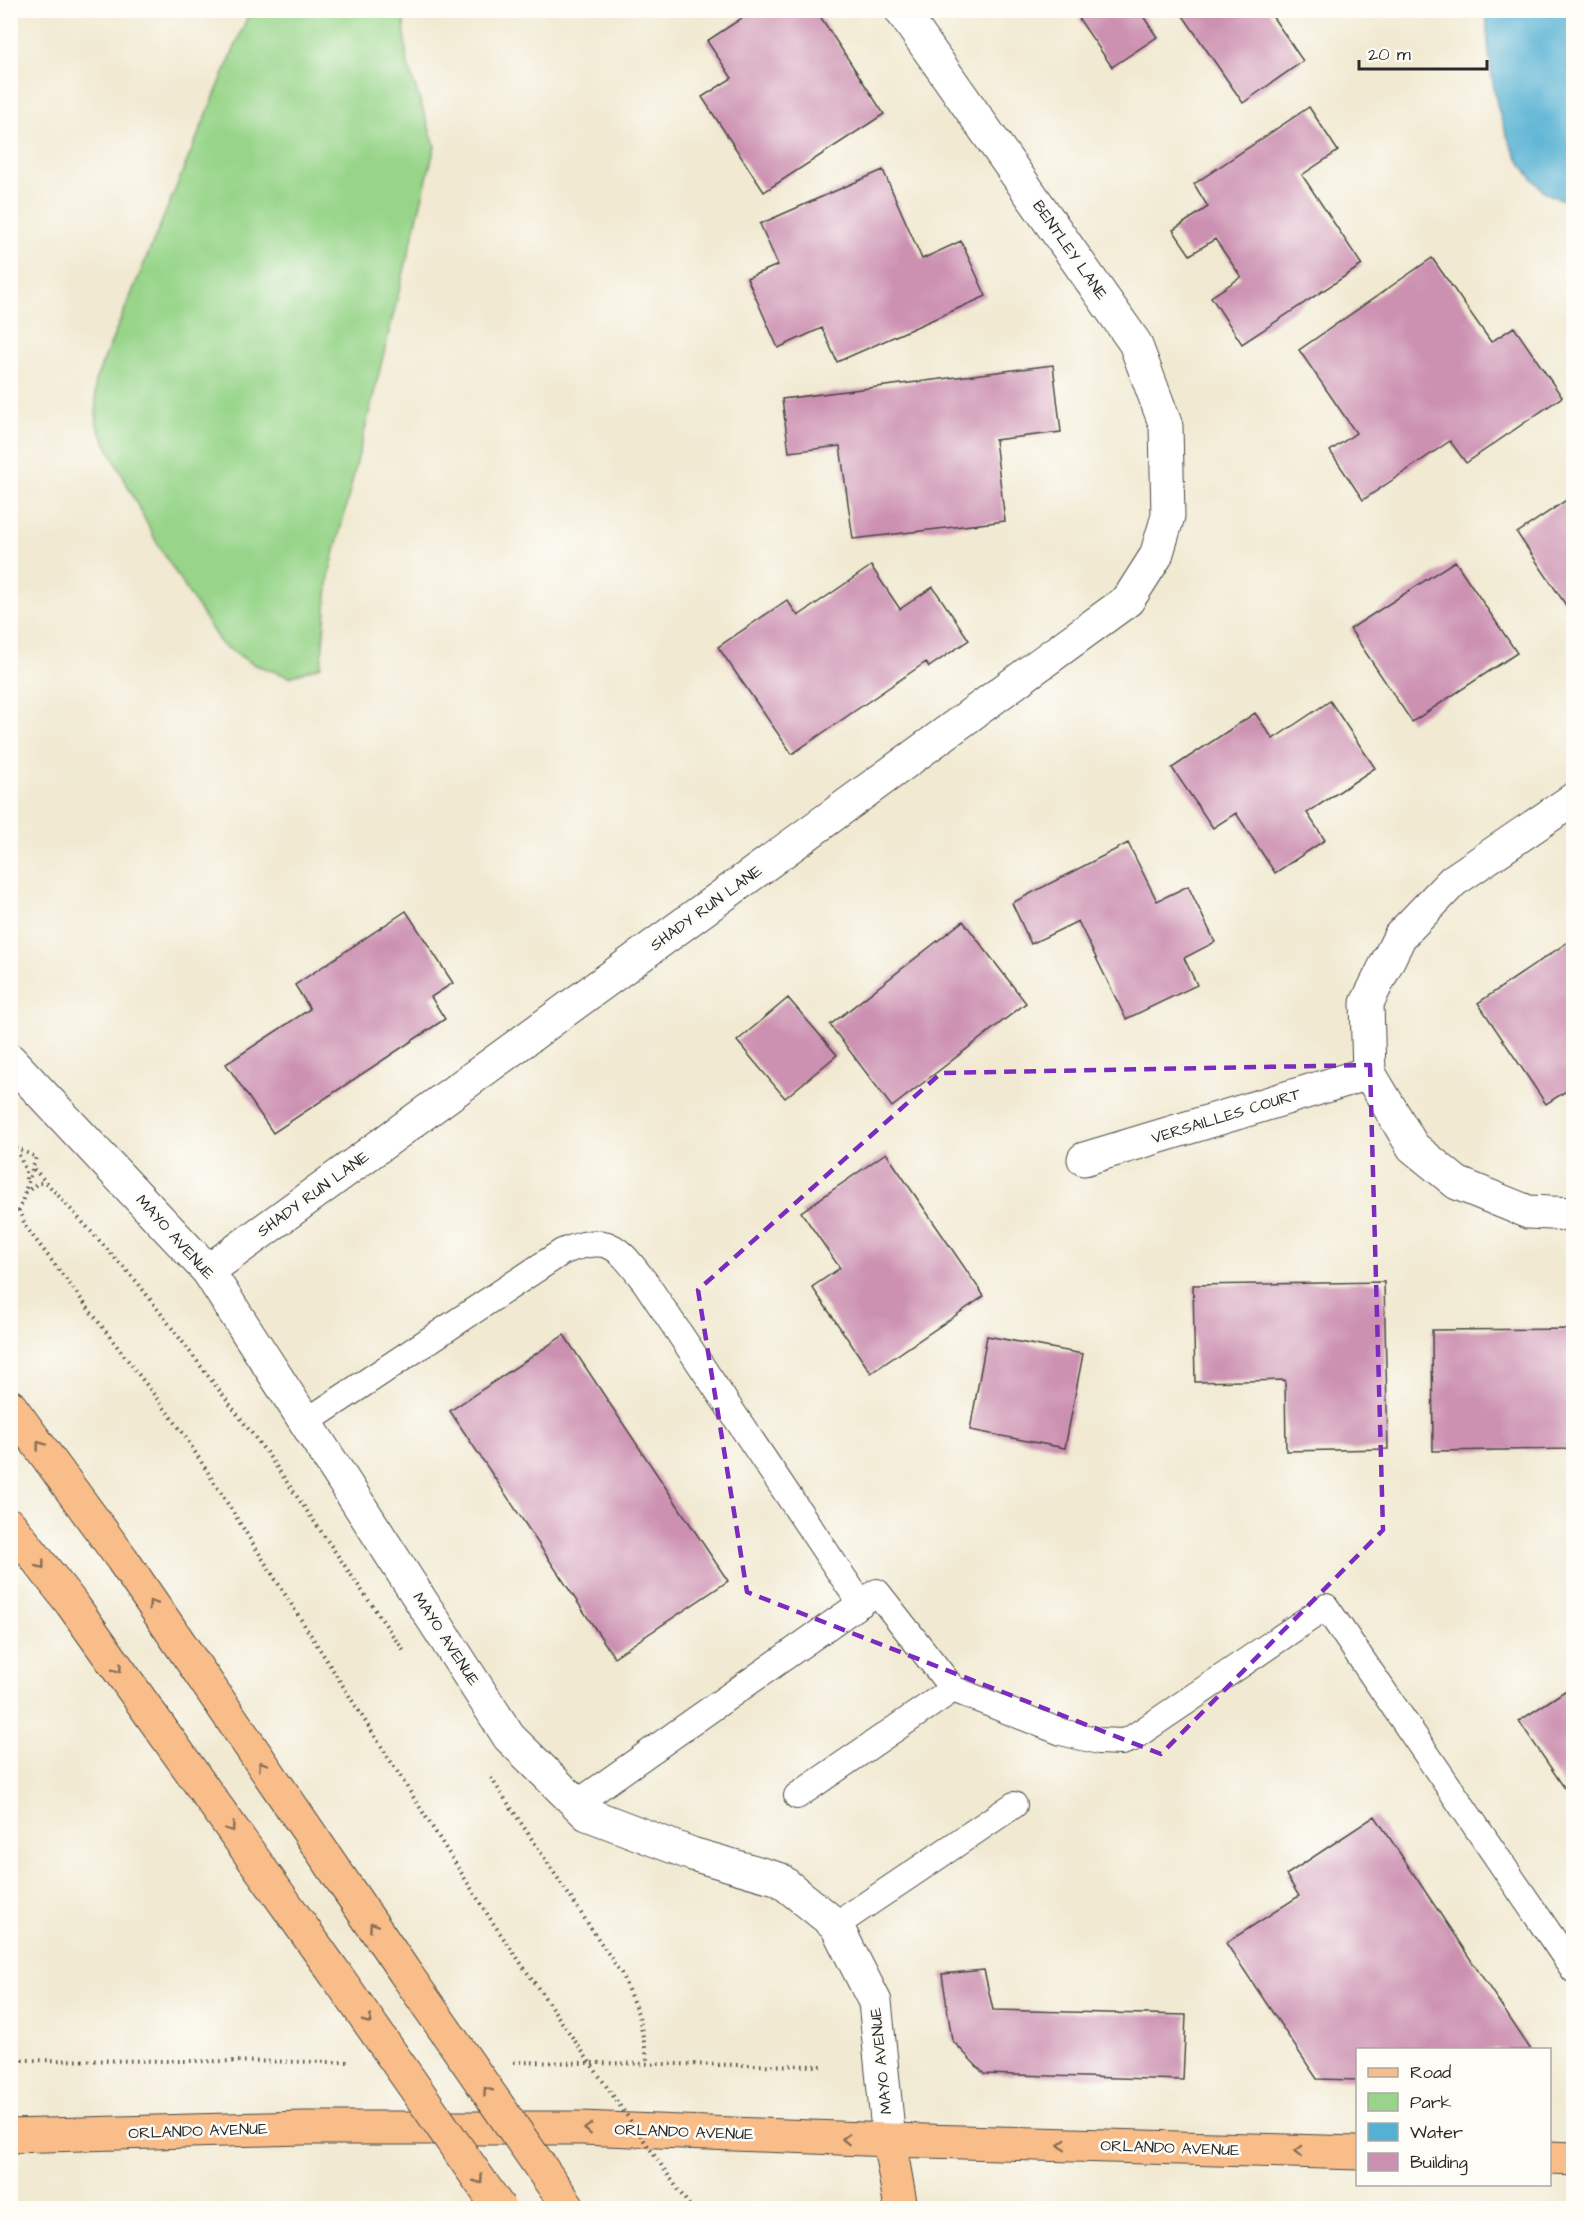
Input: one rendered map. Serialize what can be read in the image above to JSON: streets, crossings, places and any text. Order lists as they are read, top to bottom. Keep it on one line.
{"streets":{"main road":["ORLANDO AVENUE"],"street":["BENTLEY LANE","SHADY RUN LANE","VERSAILLES COURT","MAYO AVENUE"]},"crossings":[["BENTLEY LANE","SHADY RUN LANE"],["SHADY RUN LANE","MAYO AVENUE"],["MAYO AVENUE","ORLANDO AVENUE"]],"one_way":["ORLANDO AVENUE"],"legend":["Road","Park","Water","Building"],"scale_bar":"20 m"}
